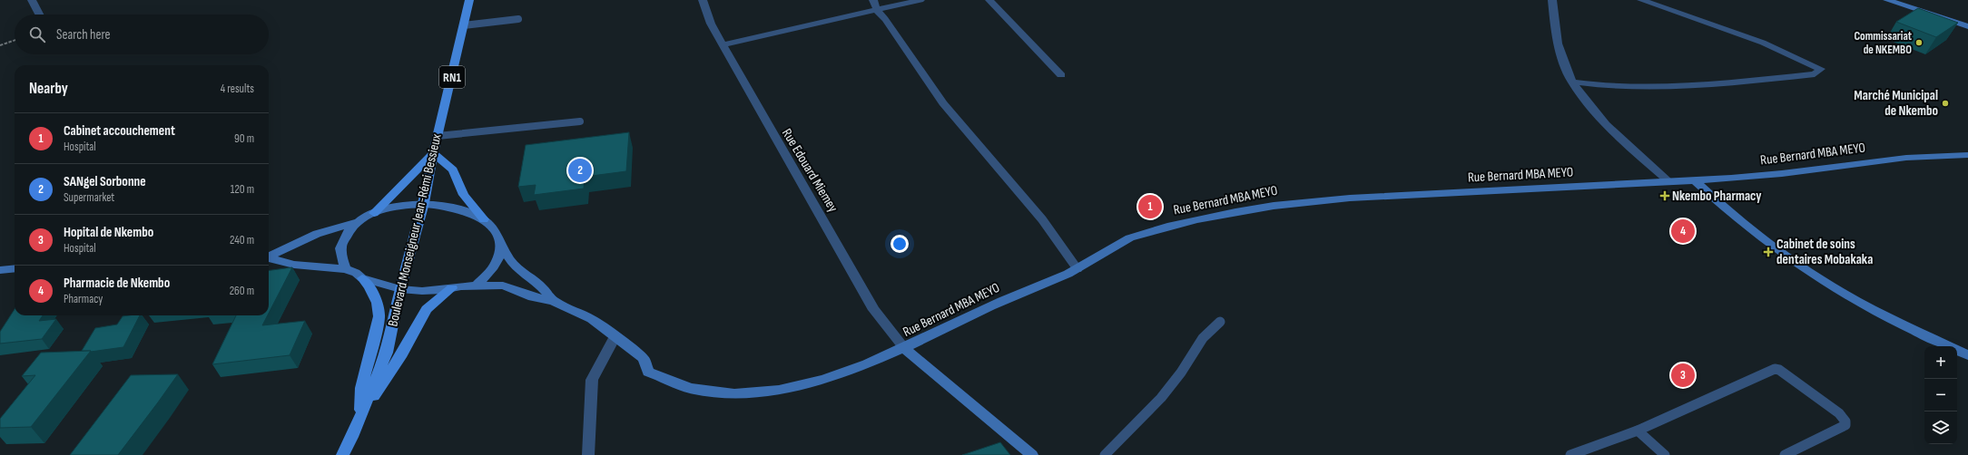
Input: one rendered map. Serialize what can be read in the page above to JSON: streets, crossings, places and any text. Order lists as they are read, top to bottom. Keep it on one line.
{"streets":{"main road":["RN1","Rue Bernard MBA MEYO","Boulevard Monseigneur Jean-Rémi Bessieux"],"street":["Rue Edouard Miemey"]},"crossings":[["Rue Bernard MBA MEYO","Rue Edouard Miemey"]],"places":{"other":["Commissariat de NKEMBO","Marché Municipal de Nkembo"],"health":["Nkembo Pharmacy","Cabinet de soins dentaires Mobakaka"]},"page":{"search":"Search here","heading":["Nearby","4 results"],"list":[{"mark":"1","name":"Cabinet accouchement","note":"Hospital","value":"90 m"},{"mark":"2","name":"SANgel Sorbonne","note":"Supermarket","value":"120 m"},{"mark":"3","name":"Hopital de Nkembo","note":"Hospital","value":"240 m"},{"mark":"4","name":"Pharmacie de Nkembo","note":"Pharmacy","value":"260 m"}],"pins":["2","1","4","3"],"map_buttons":["+","−"]}}
